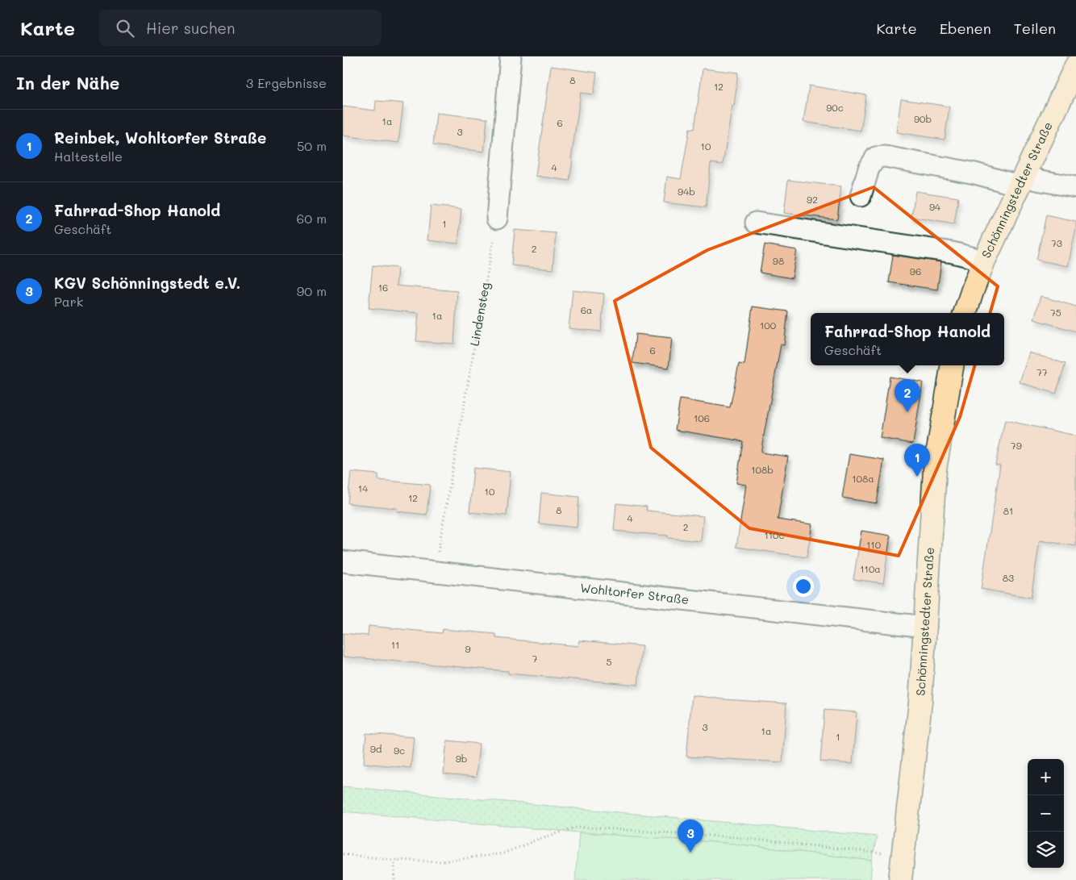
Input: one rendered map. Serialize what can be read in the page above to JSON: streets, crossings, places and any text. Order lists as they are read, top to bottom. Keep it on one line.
{"streets":{"main road":["Schönningstedter Straße"],"street":["Wohltorfer Straße"],"path":["Lindensteg"]},"crossings":[["Schönningstedter Straße","Wohltorfer Straße"],["Lindensteg","Wohltorfer Straße"]],"house_numbers":["8","12","90c","90b","1a","6","3","10","4","94b","92","94","1","73","2","98","96","16","6a","75","1a","100","6","77","106","79","108b","108a","14","10","12","8","81","4","2","110c","110","110a","83","11","9","7","5","3","1a","1","9d","9c","9b"],"page":{"header":"Karte","search":"Hier suchen","nav":["Karte","Ebenen","Teilen"],"heading":["In der Nähe","3 Ergebnisse"],"list":[{"mark":"1","name":"Reinbek, Wohltorfer Straße","note":"Haltestelle","value":"50 m"},{"mark":"2","name":"Fahrrad-Shop Hanold","note":"Geschäft","value":"60 m"},{"mark":"3","name":"KGV Schönningstedt e.V.","note":"Park","value":"90 m"}],"popup":["Fahrrad-Shop Hanold","Geschäft"],"pins":["2","1","3"],"map_buttons":["+","−"]}}
